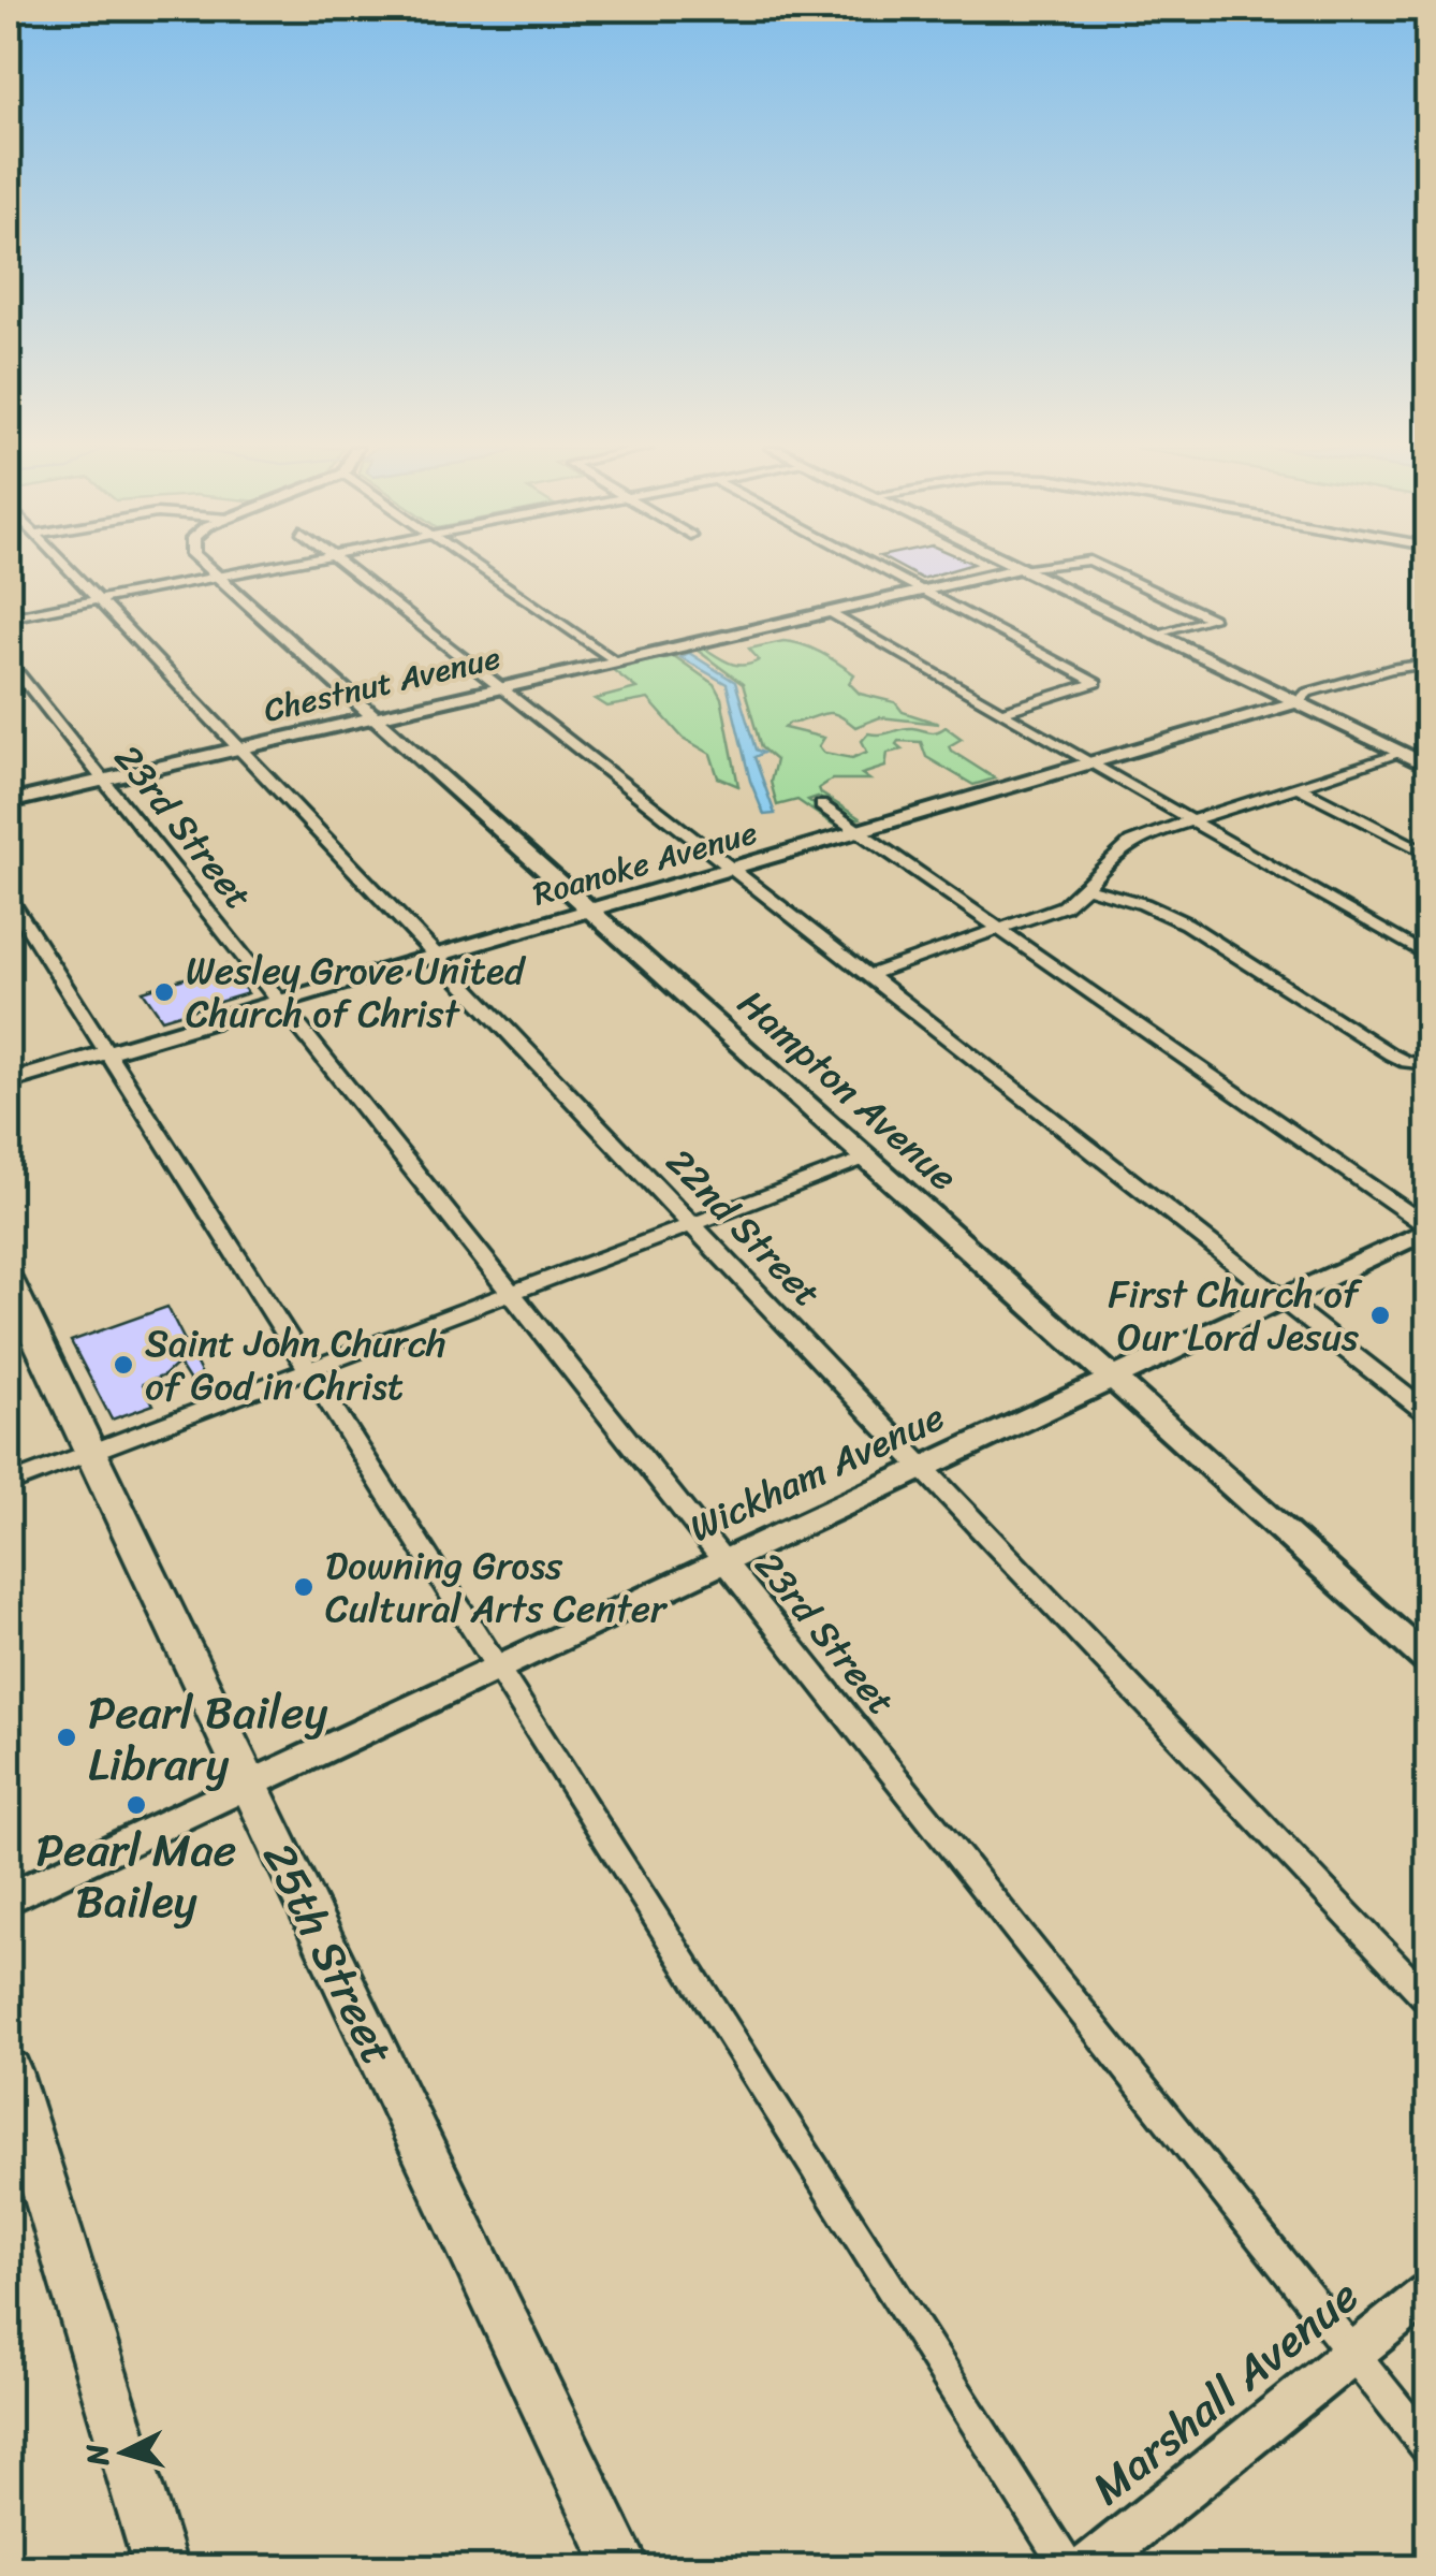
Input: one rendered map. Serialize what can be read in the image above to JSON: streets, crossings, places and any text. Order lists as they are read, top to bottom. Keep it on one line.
{"streets":{"main road":["25th Street"],"street":["Chestnut Avenue","23rd Street","Roanoke Avenue","Hampton Avenue","22nd Street","Wickham Avenue","Marshall Avenue"]},"crossings":[["Chestnut Avenue","23rd Street"],["Chestnut Avenue","Hampton Avenue"],["Chestnut Avenue","22nd Street"],["23rd Street","Roanoke Avenue"],["23rd Street","Wickham Avenue"],["23rd Street","Marshall Avenue"],["Roanoke Avenue","Hampton Avenue"],["Roanoke Avenue","22nd Street"],["Hampton Avenue","Wickham Avenue"],["22nd Street","Wickham Avenue"],["Wickham Avenue","25th Street"]],"places":["Wesley Grove United Church of Christ","First Church of Our Lord Jesus","Saint John Church of God in Christ","Downing Gross Cultural Arts Center","Pearl Bailey Library","Pearl Mae Bailey"],"north":"left"}
